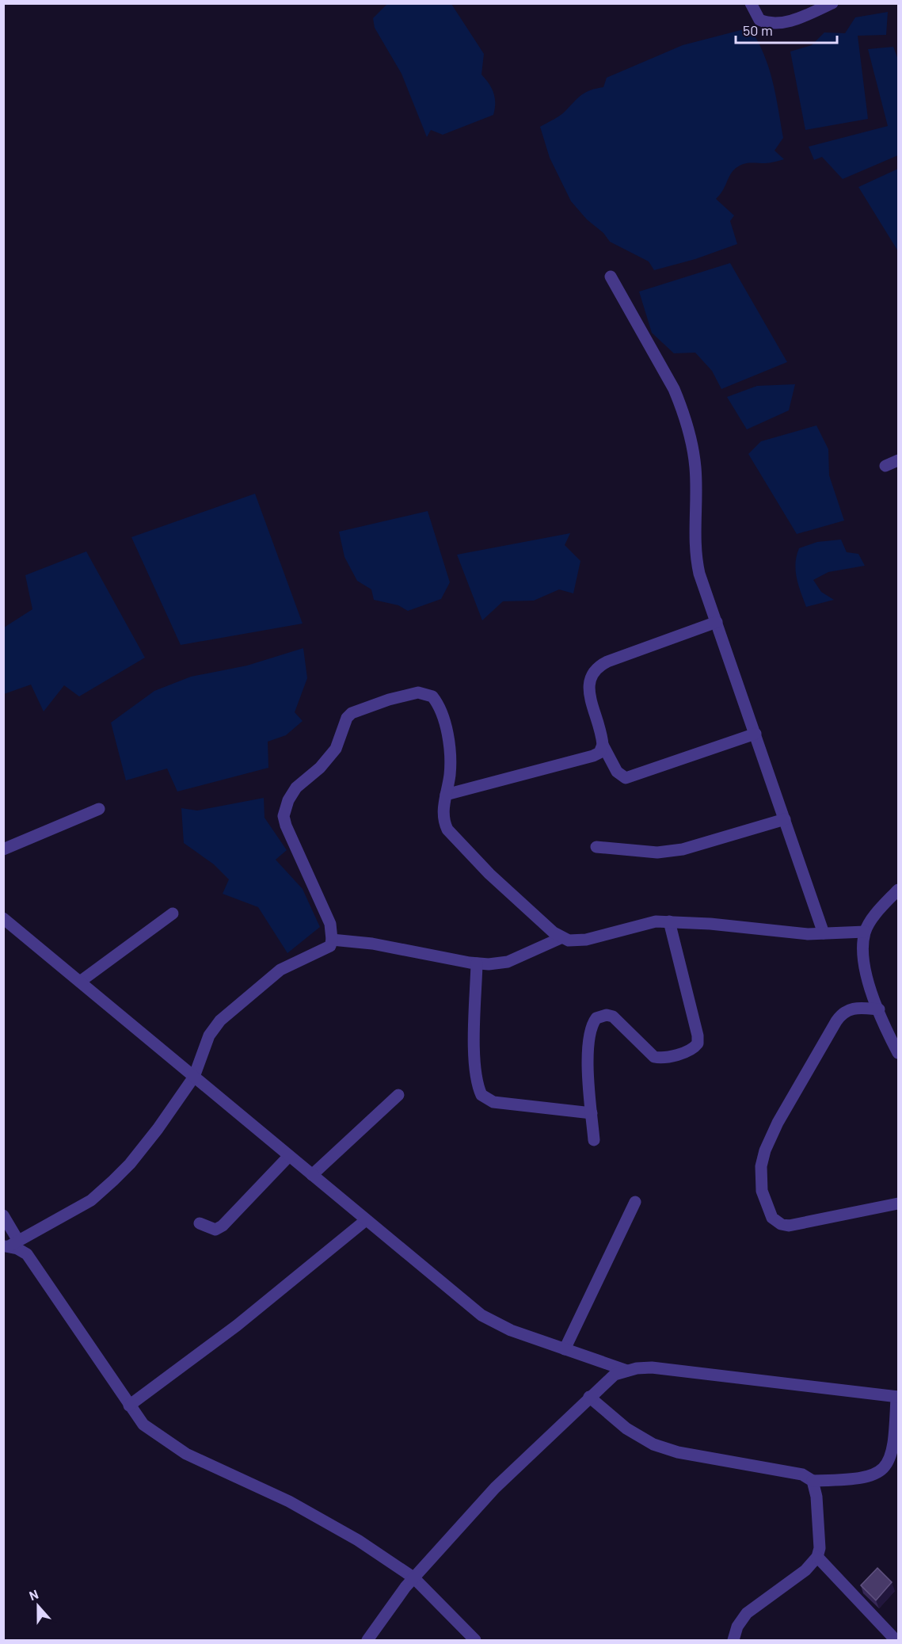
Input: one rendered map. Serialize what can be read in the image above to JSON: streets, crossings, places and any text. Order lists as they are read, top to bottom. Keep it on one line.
{"scale_bar":"50 m","north":"top"}
